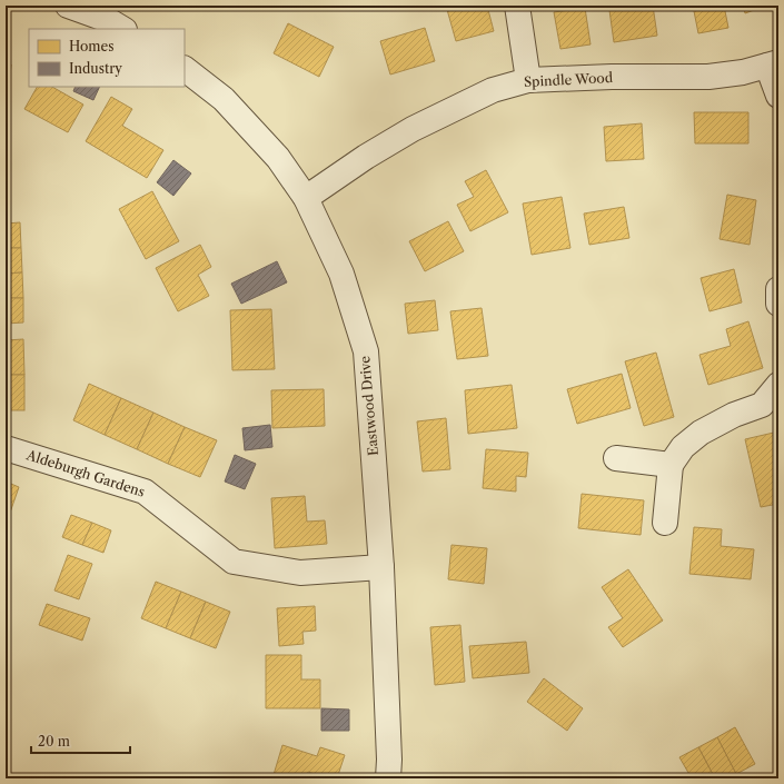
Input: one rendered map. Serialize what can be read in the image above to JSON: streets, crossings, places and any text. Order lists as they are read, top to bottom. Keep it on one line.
{"streets":{"street":["Spindle Wood","Eastwood Drive","Aldeburgh Gardens"]},"crossings":[["Spindle Wood","Eastwood Drive"],["Eastwood Drive","Aldeburgh Gardens"]],"legend":["Homes","Industry"],"scale_bar":"20 m"}
